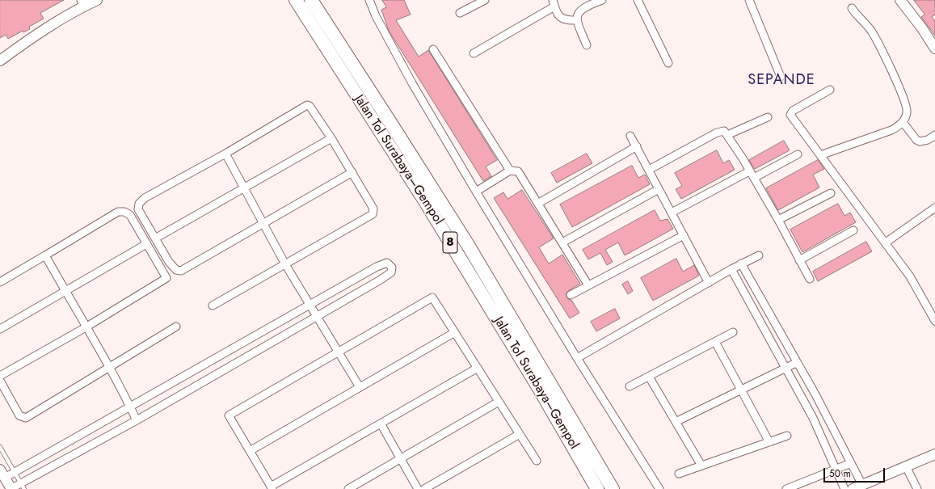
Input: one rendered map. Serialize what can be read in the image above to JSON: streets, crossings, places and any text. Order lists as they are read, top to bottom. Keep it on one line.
{"streets":{"highway":["Jalan Tol Surabaya–Gempol","8"]},"districts":["SEPANDE"],"scale_bar":"50 m"}
